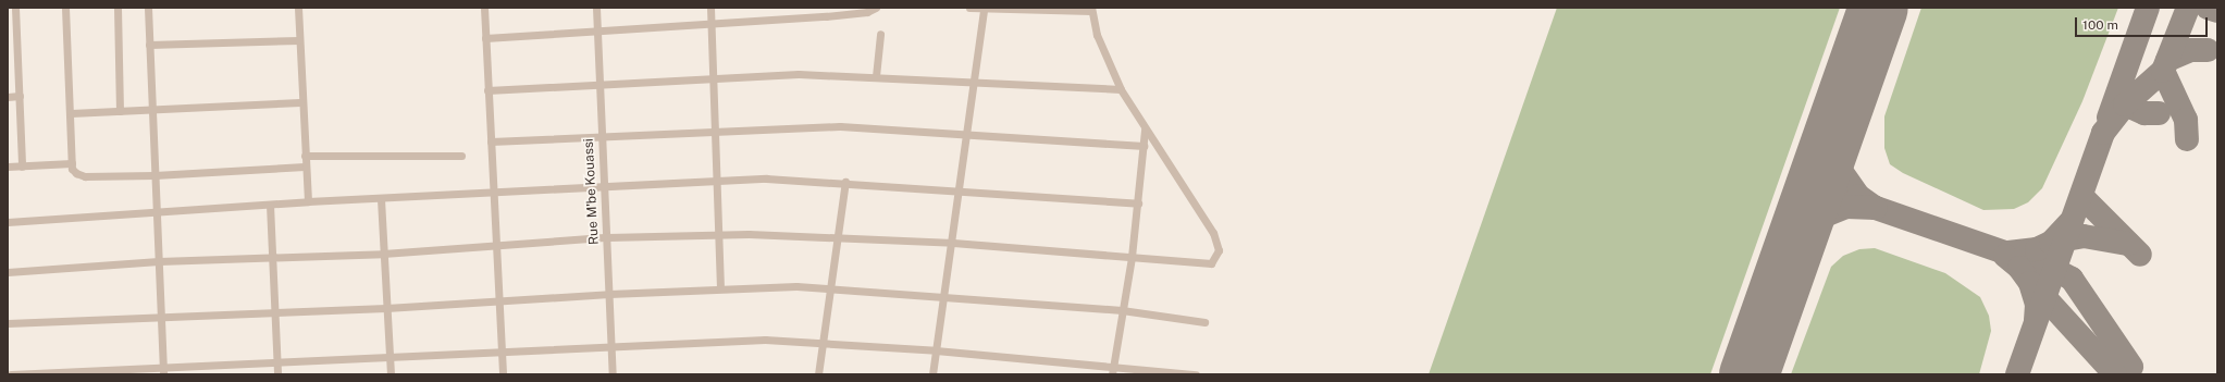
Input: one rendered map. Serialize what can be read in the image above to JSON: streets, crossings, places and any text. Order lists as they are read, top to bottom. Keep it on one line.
{"streets":{"street":["Rue M'be Kouassi"]},"scale_bar":"100 m"}
